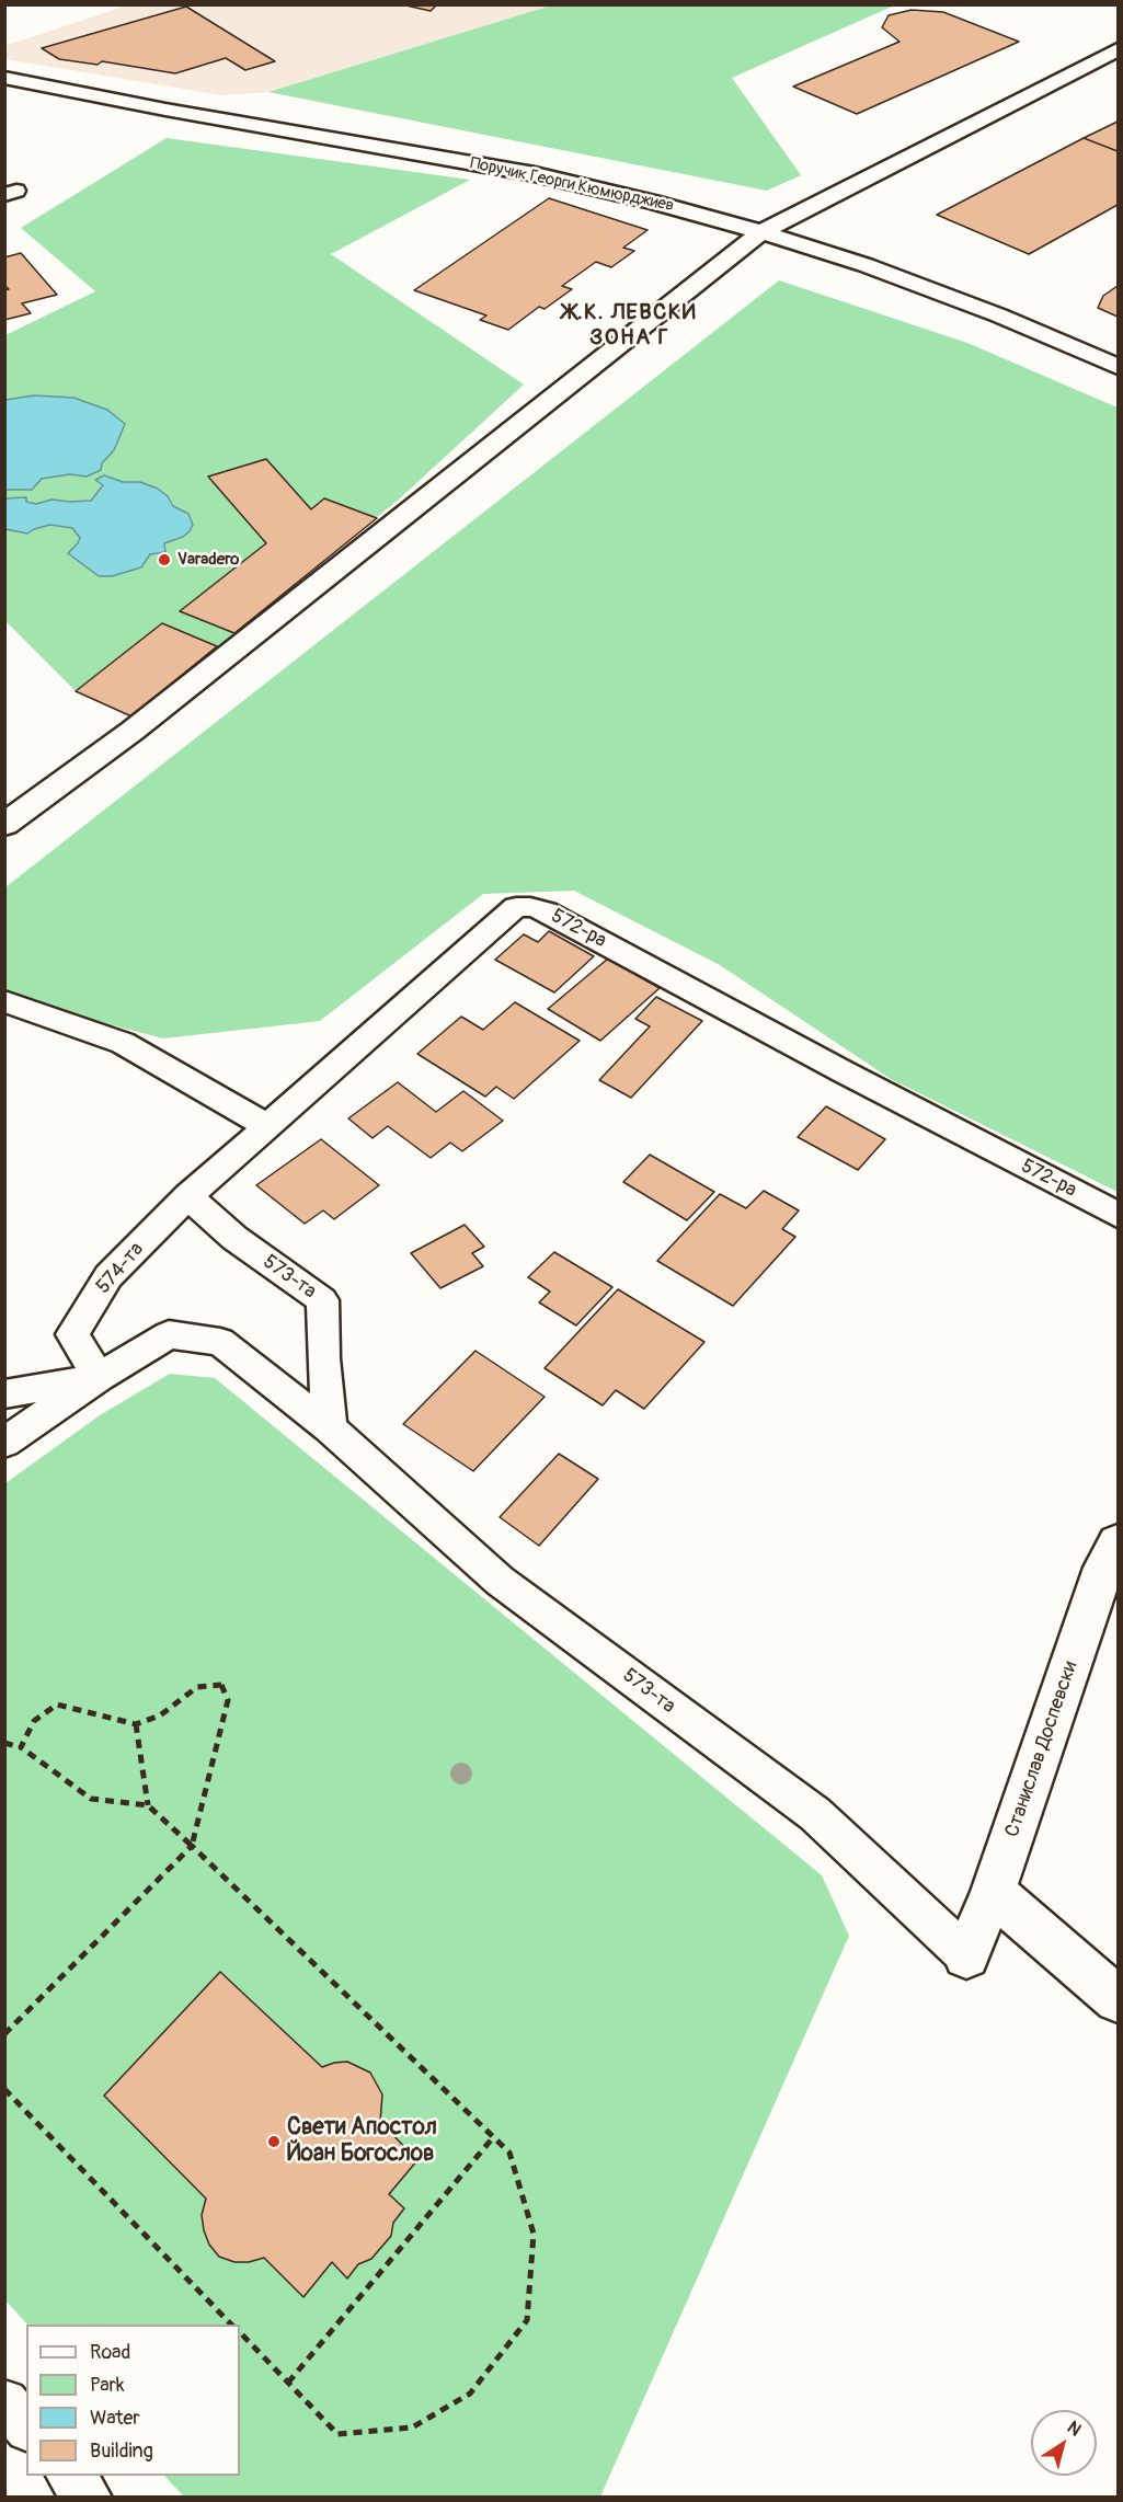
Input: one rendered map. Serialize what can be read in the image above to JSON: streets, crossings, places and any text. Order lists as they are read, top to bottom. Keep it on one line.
{"streets":{"street":["Поручик Георги Кюмюрджиев","Станислав Доспевски"],"lane":["572-ра","574-та","573-та"]},"crossings":[["572-ра","574-та"],["574-та","573-та"],["573-та","Станислав Доспевски"]],"districts":["Ж.К. ЛЕВСКИ ЗОНА Г"],"places":["Varadero","Свети Апостол Йоан Богослов"],"legend":["Road","Park","Water","Building"],"north":"top right"}
